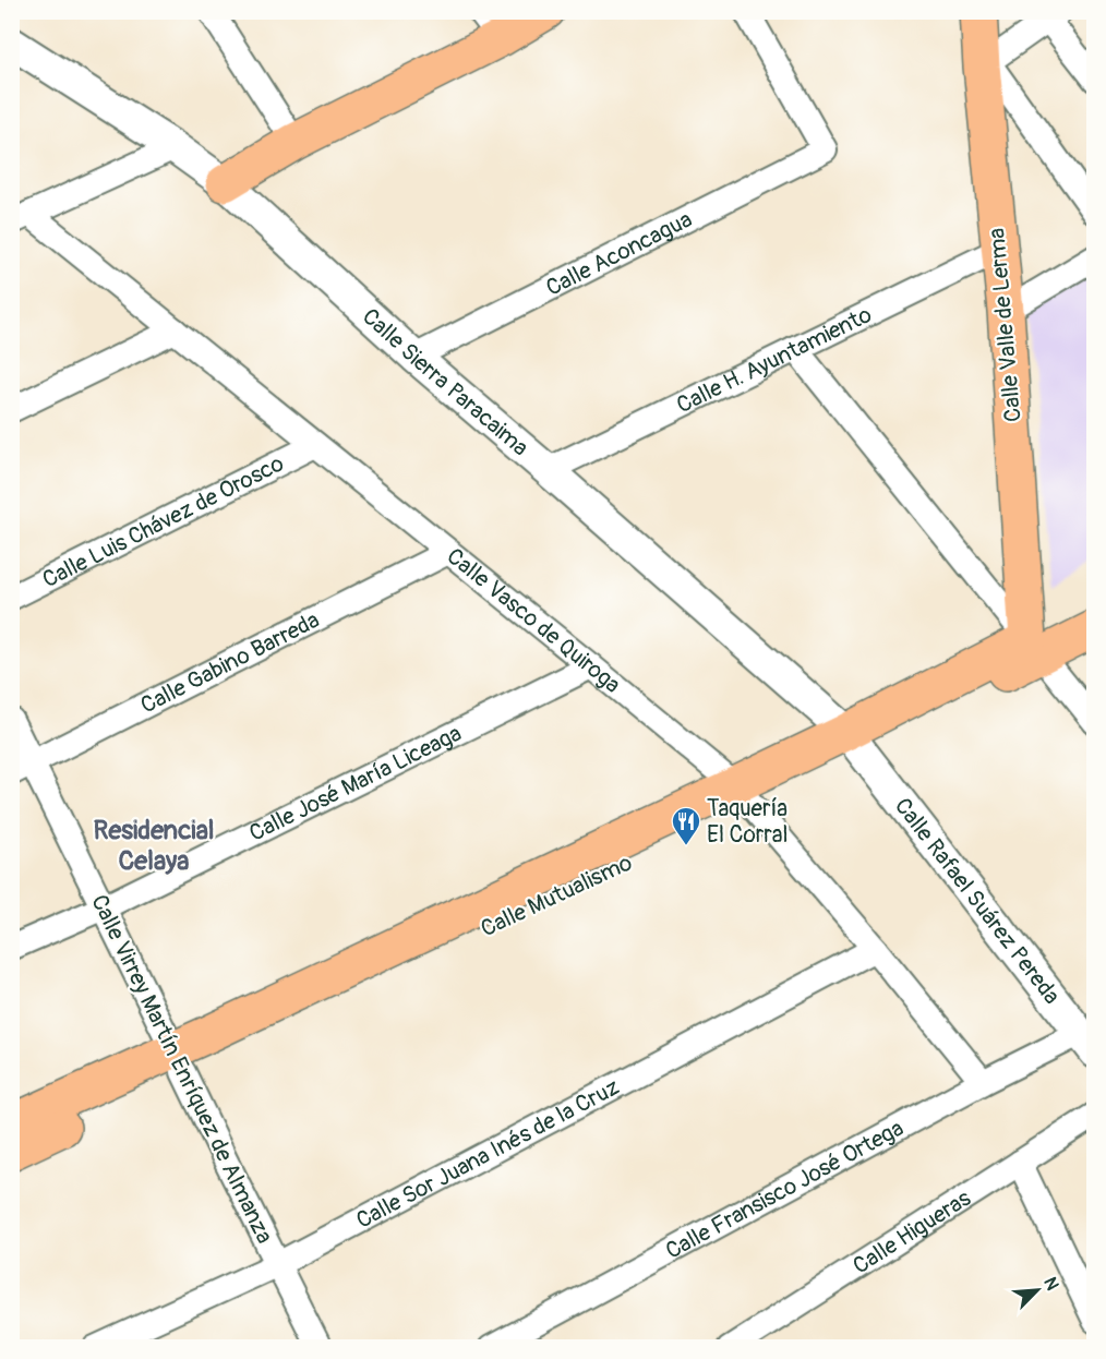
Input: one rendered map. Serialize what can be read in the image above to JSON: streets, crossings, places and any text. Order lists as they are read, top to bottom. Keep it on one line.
{"streets":{"main road":["Calle Valle de Lerma","Calle Mutualismo"],"street":["Calle Aconcagua","Calle H. Ayuntamiento","Calle Sierra Paracaima","Calle Luis Chávez de Orosco","Calle Vasco de Quiroga","Calle Gabino Barreda","Calle José María Liceaga","Calle Rafael Suárez Pereda","Calle Virrey Martín Enríquez de Almanza","Calle Sor Juana Inés de la Cruz","Calle Fransisco José Ortega","Calle Higueras"]},"crossings":[["Calle Aconcagua","Calle Sierra Paracaima"],["Calle Valle de Lerma","Calle H. Ayuntamiento"],["Calle Valle de Lerma","Calle Mutualismo"],["Calle H. Ayuntamiento","Calle Sierra Paracaima"],["Calle Sierra Paracaima","Calle Mutualismo"],["Calle Sierra Paracaima","Calle Rafael Suárez Pereda"],["Calle Luis Chávez de Orosco","Calle Vasco de Quiroga"],["Calle Vasco de Quiroga","Calle Gabino Barreda"],["Calle Vasco de Quiroga","Calle José María Liceaga"],["Calle Vasco de Quiroga","Calle Mutualismo"],["Calle Vasco de Quiroga","Calle Sor Juana Inés de la Cruz"],["Calle Vasco de Quiroga","Calle Fransisco José Ortega"],["Calle Gabino Barreda","Calle Virrey Martín Enríquez de Almanza"],["Calle José María Liceaga","Calle Virrey Martín Enríquez de Almanza"],["Calle Mutualismo","Calle Rafael Suárez Pereda"],["Calle Mutualismo","Calle Virrey Martín Enríquez de Almanza"],["Calle Rafael Suárez Pereda","Calle Fransisco José Ortega"],["Calle Virrey Martín Enríquez de Almanza","Calle Sor Juana Inés de la Cruz"]],"districts":["Residencial Celaya"],"places":{"restaurant":["Taquería El Corral"]},"north":"top right"}
